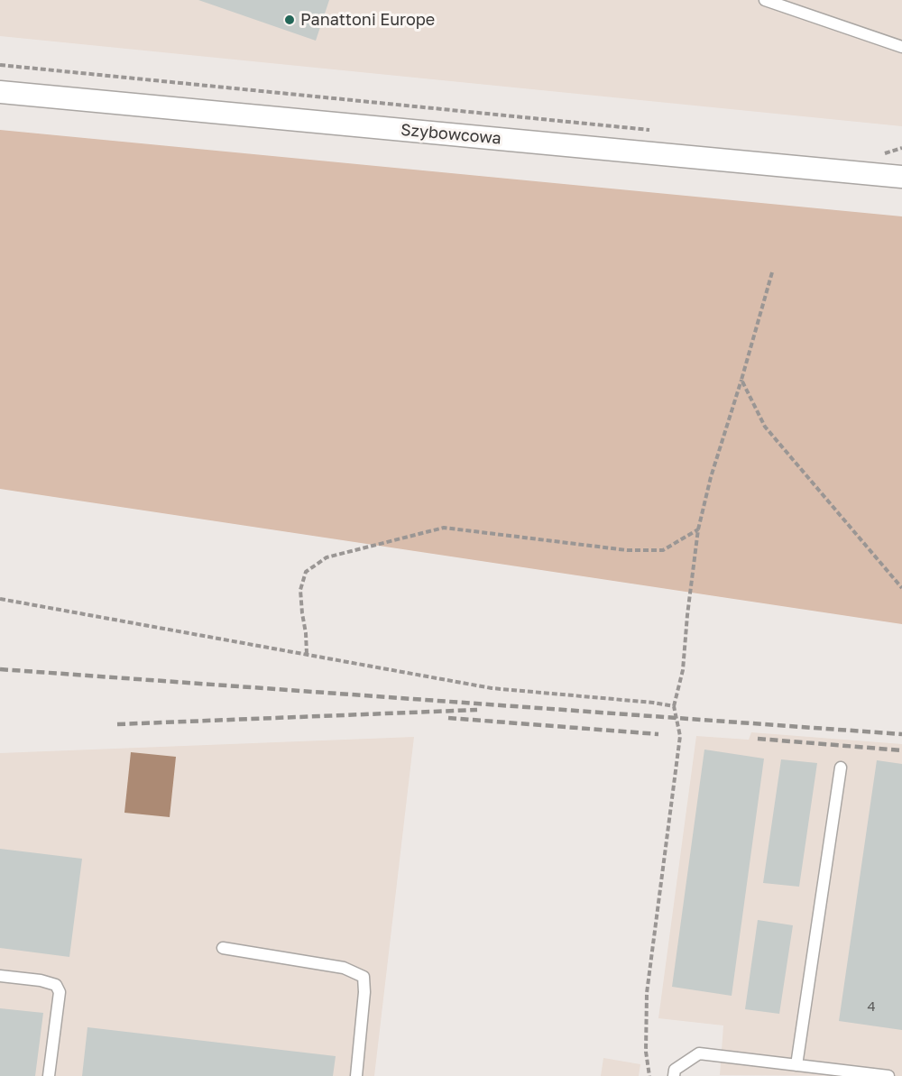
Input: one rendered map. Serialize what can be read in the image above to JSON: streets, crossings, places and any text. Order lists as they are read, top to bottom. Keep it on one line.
{"streets":{"street":["Szybowcowa"]},"places":["Panattoni Europe"],"house_numbers":["4"]}
